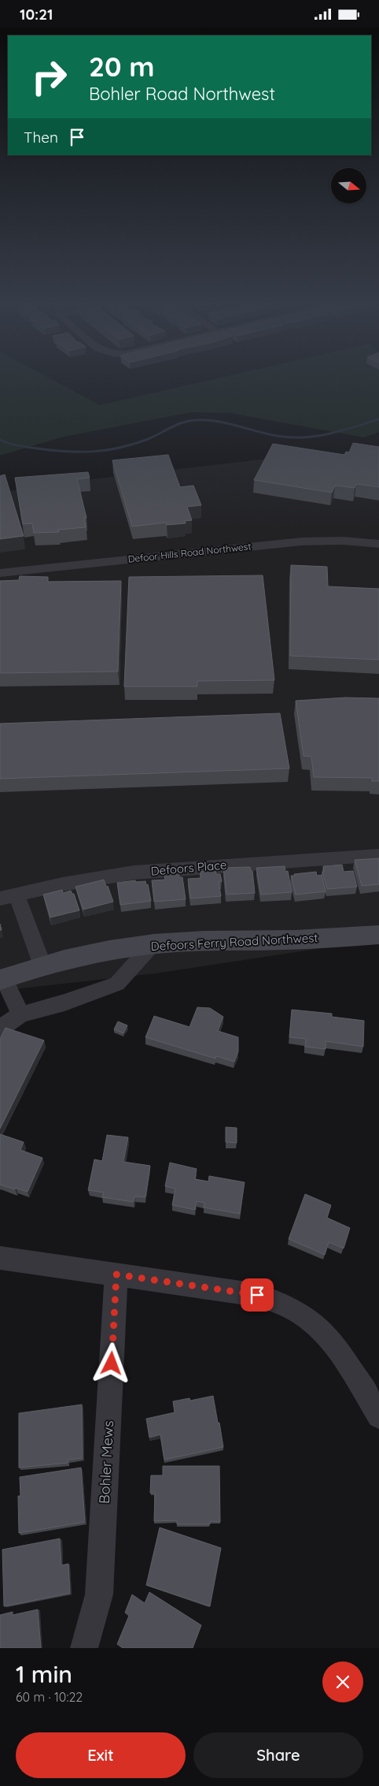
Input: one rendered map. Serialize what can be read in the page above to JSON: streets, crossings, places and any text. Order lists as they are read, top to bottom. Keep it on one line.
{"streets":{"street":["Defoor Hills Road Northwest","Defoors Place","Defoors Ferry Road Northwest","Bohler Mews"]},"north":"right","page":{"status":"10:21","turn":["20 m","Bohler Road Northwest"],"then":"Then","heading":["1 min","60 m · 10:22"],"buttons":["Exit","Share"]}}
